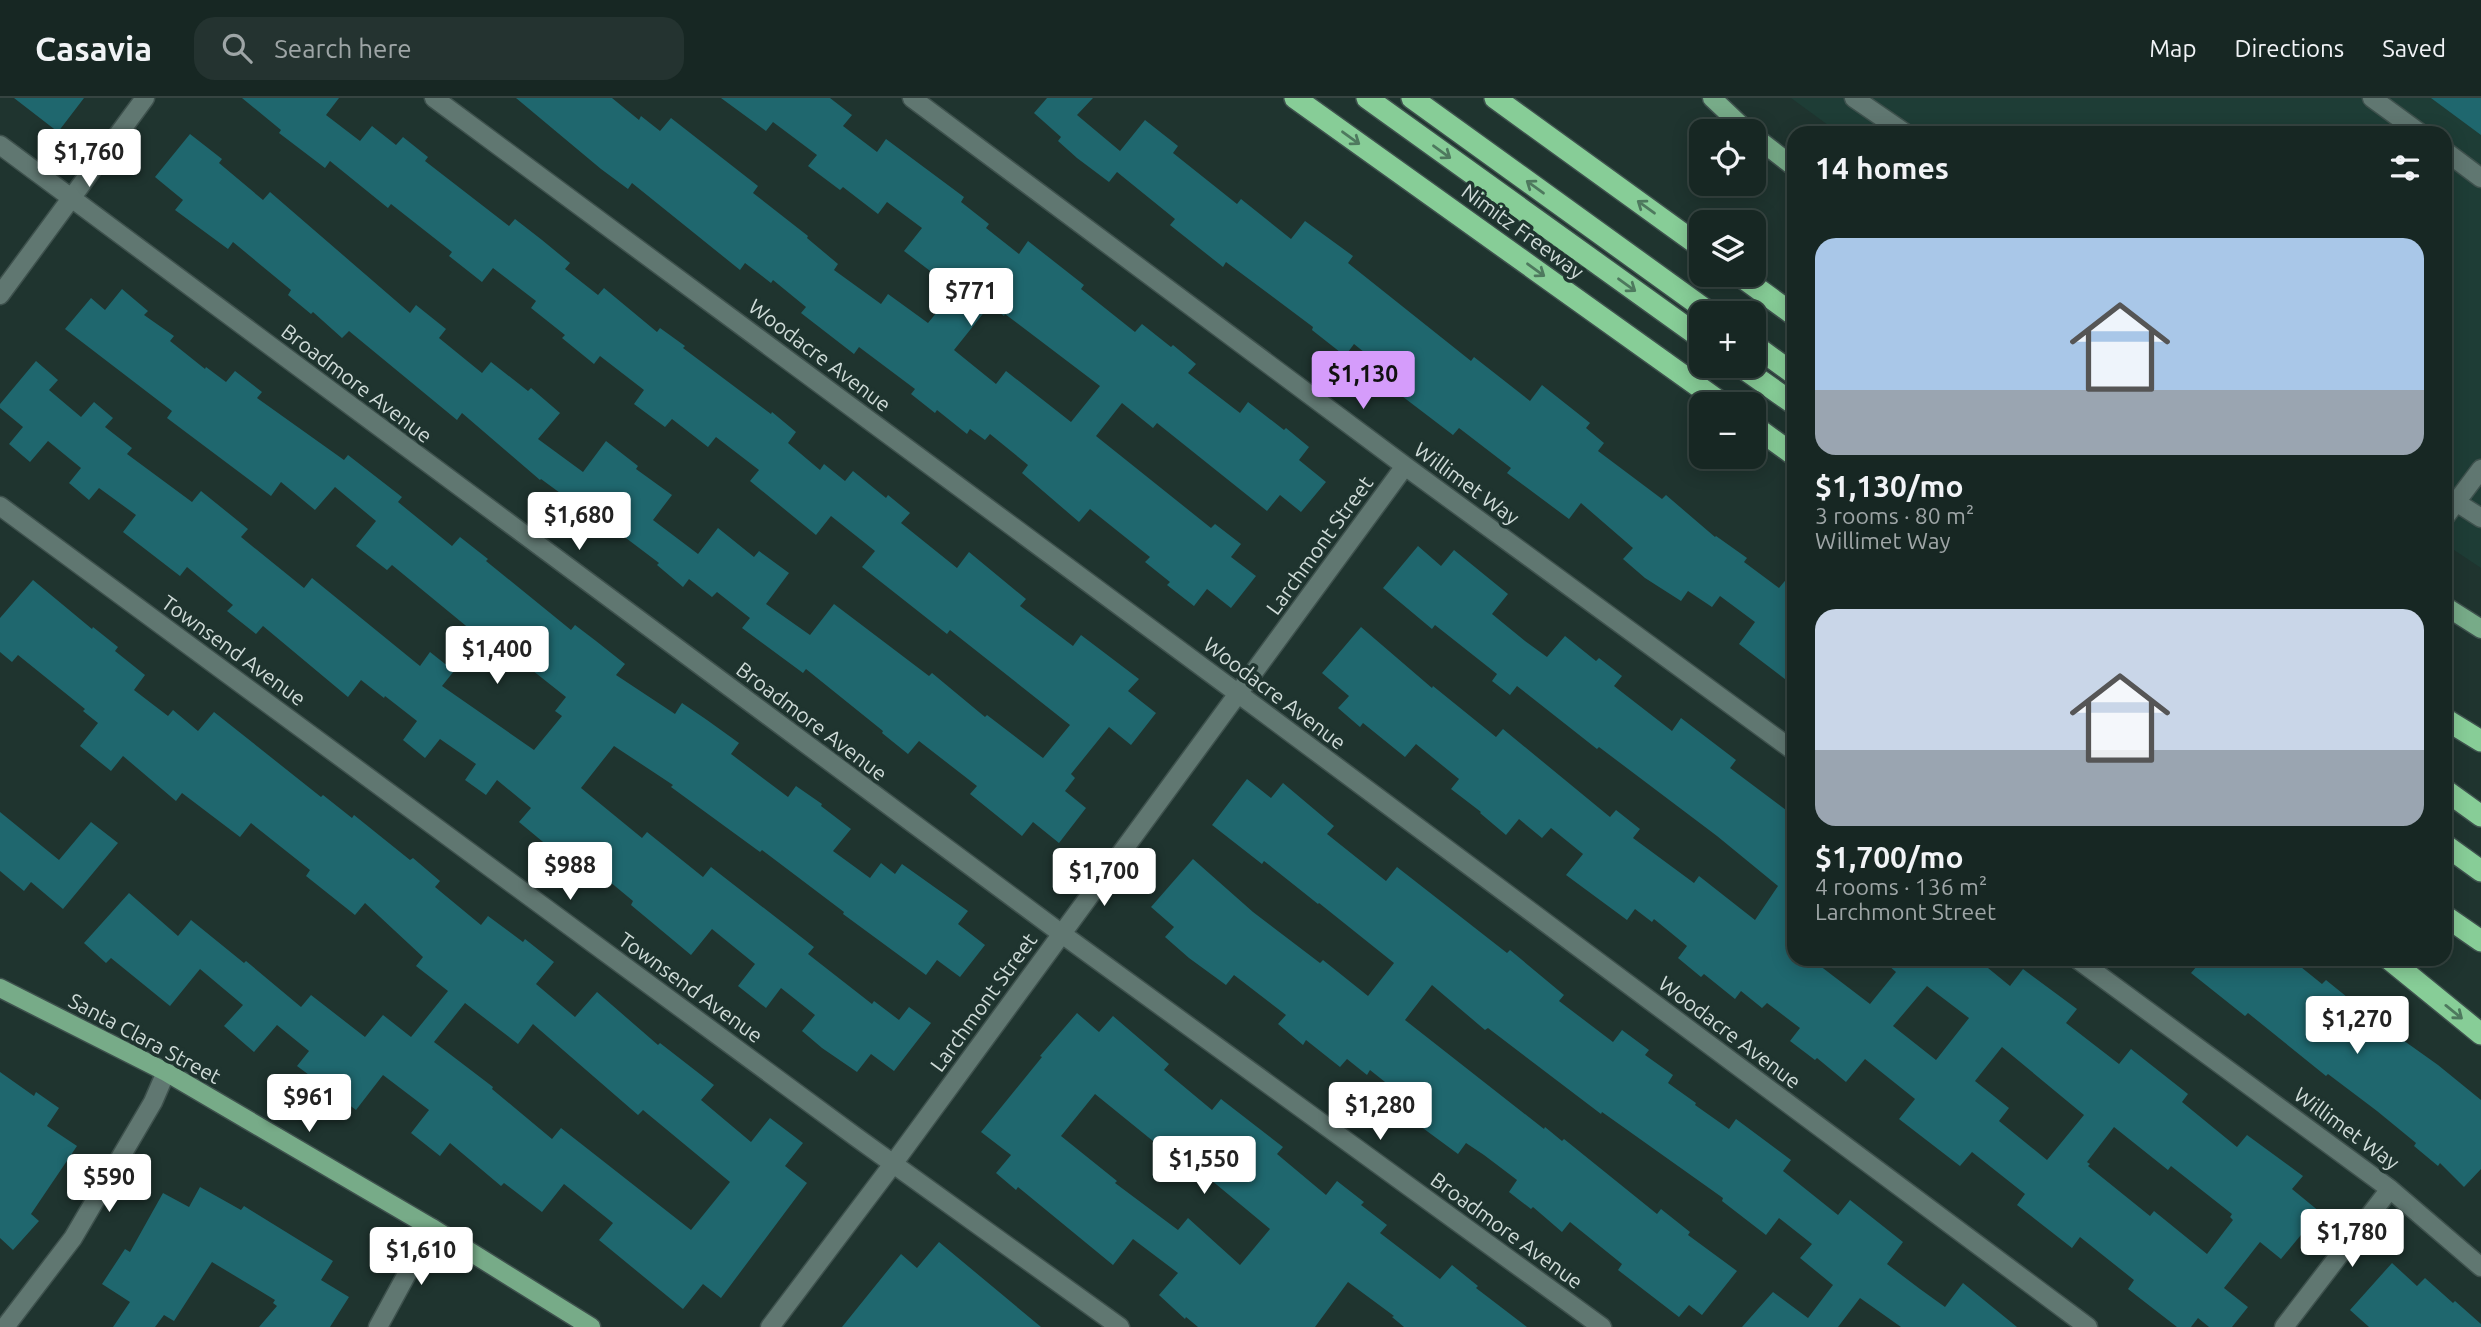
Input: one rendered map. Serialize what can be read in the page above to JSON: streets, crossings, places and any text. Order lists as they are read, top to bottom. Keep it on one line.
{"streets":{"highway":["Nimitz Freeway"],"main road":["Santa Clara Street"],"street":["Woodacre Avenue","Broadmore Avenue","Willimet Way","Larchmont Street","Townsend Avenue"]},"crossings":[["Woodacre Avenue","Larchmont Street"],["Broadmore Avenue","Larchmont Street"],["Willimet Way","Larchmont Street"],["Larchmont Street","Townsend Avenue"]],"page":{"header":"Casavia","search":"Search here","nav":["Map","Directions","Saved"],"map_buttons":["+","−"],"heading":"14 homes","price":["$1,760","$771","$1,130","$1,680","$1,400","$988","$1,700","$1,270","$961","$1,280","$1,550","$590","$1,780","$1,610"],"list":[{"name":"$1,130/mo","note":"3 rooms · 80 m² · Willimet Way"},{"name":"$1,700/mo","note":"4 rooms · 136 m² · Larchmont Street"}]}}
